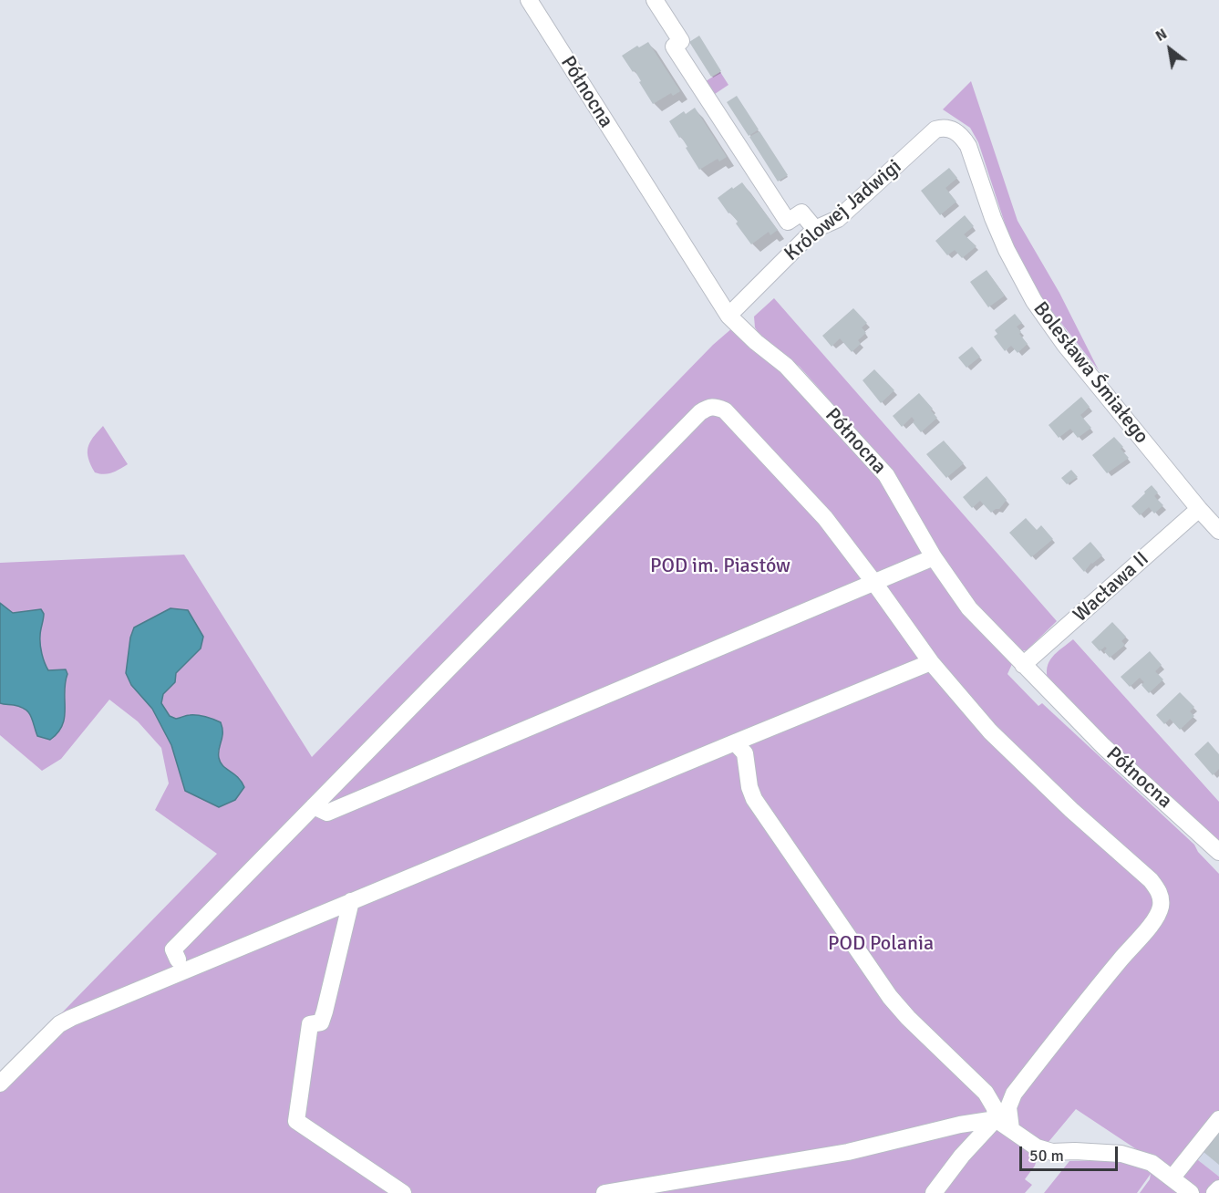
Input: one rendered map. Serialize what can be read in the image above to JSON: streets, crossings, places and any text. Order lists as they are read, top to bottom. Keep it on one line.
{"streets":{"street":["Północna","Królowej Jadwigi","Bolesława Śmiałego","Wacława II"]},"crossings":[["Północna","Królowej Jadwigi"],["Północna","Wacława II"],["Królowej Jadwigi","Bolesława Śmiałego"],["Bolesława Śmiałego","Wacława II"]],"parks":["POD im. Piastów","POD Polania"],"scale_bar":"50 m","north":"top left"}
